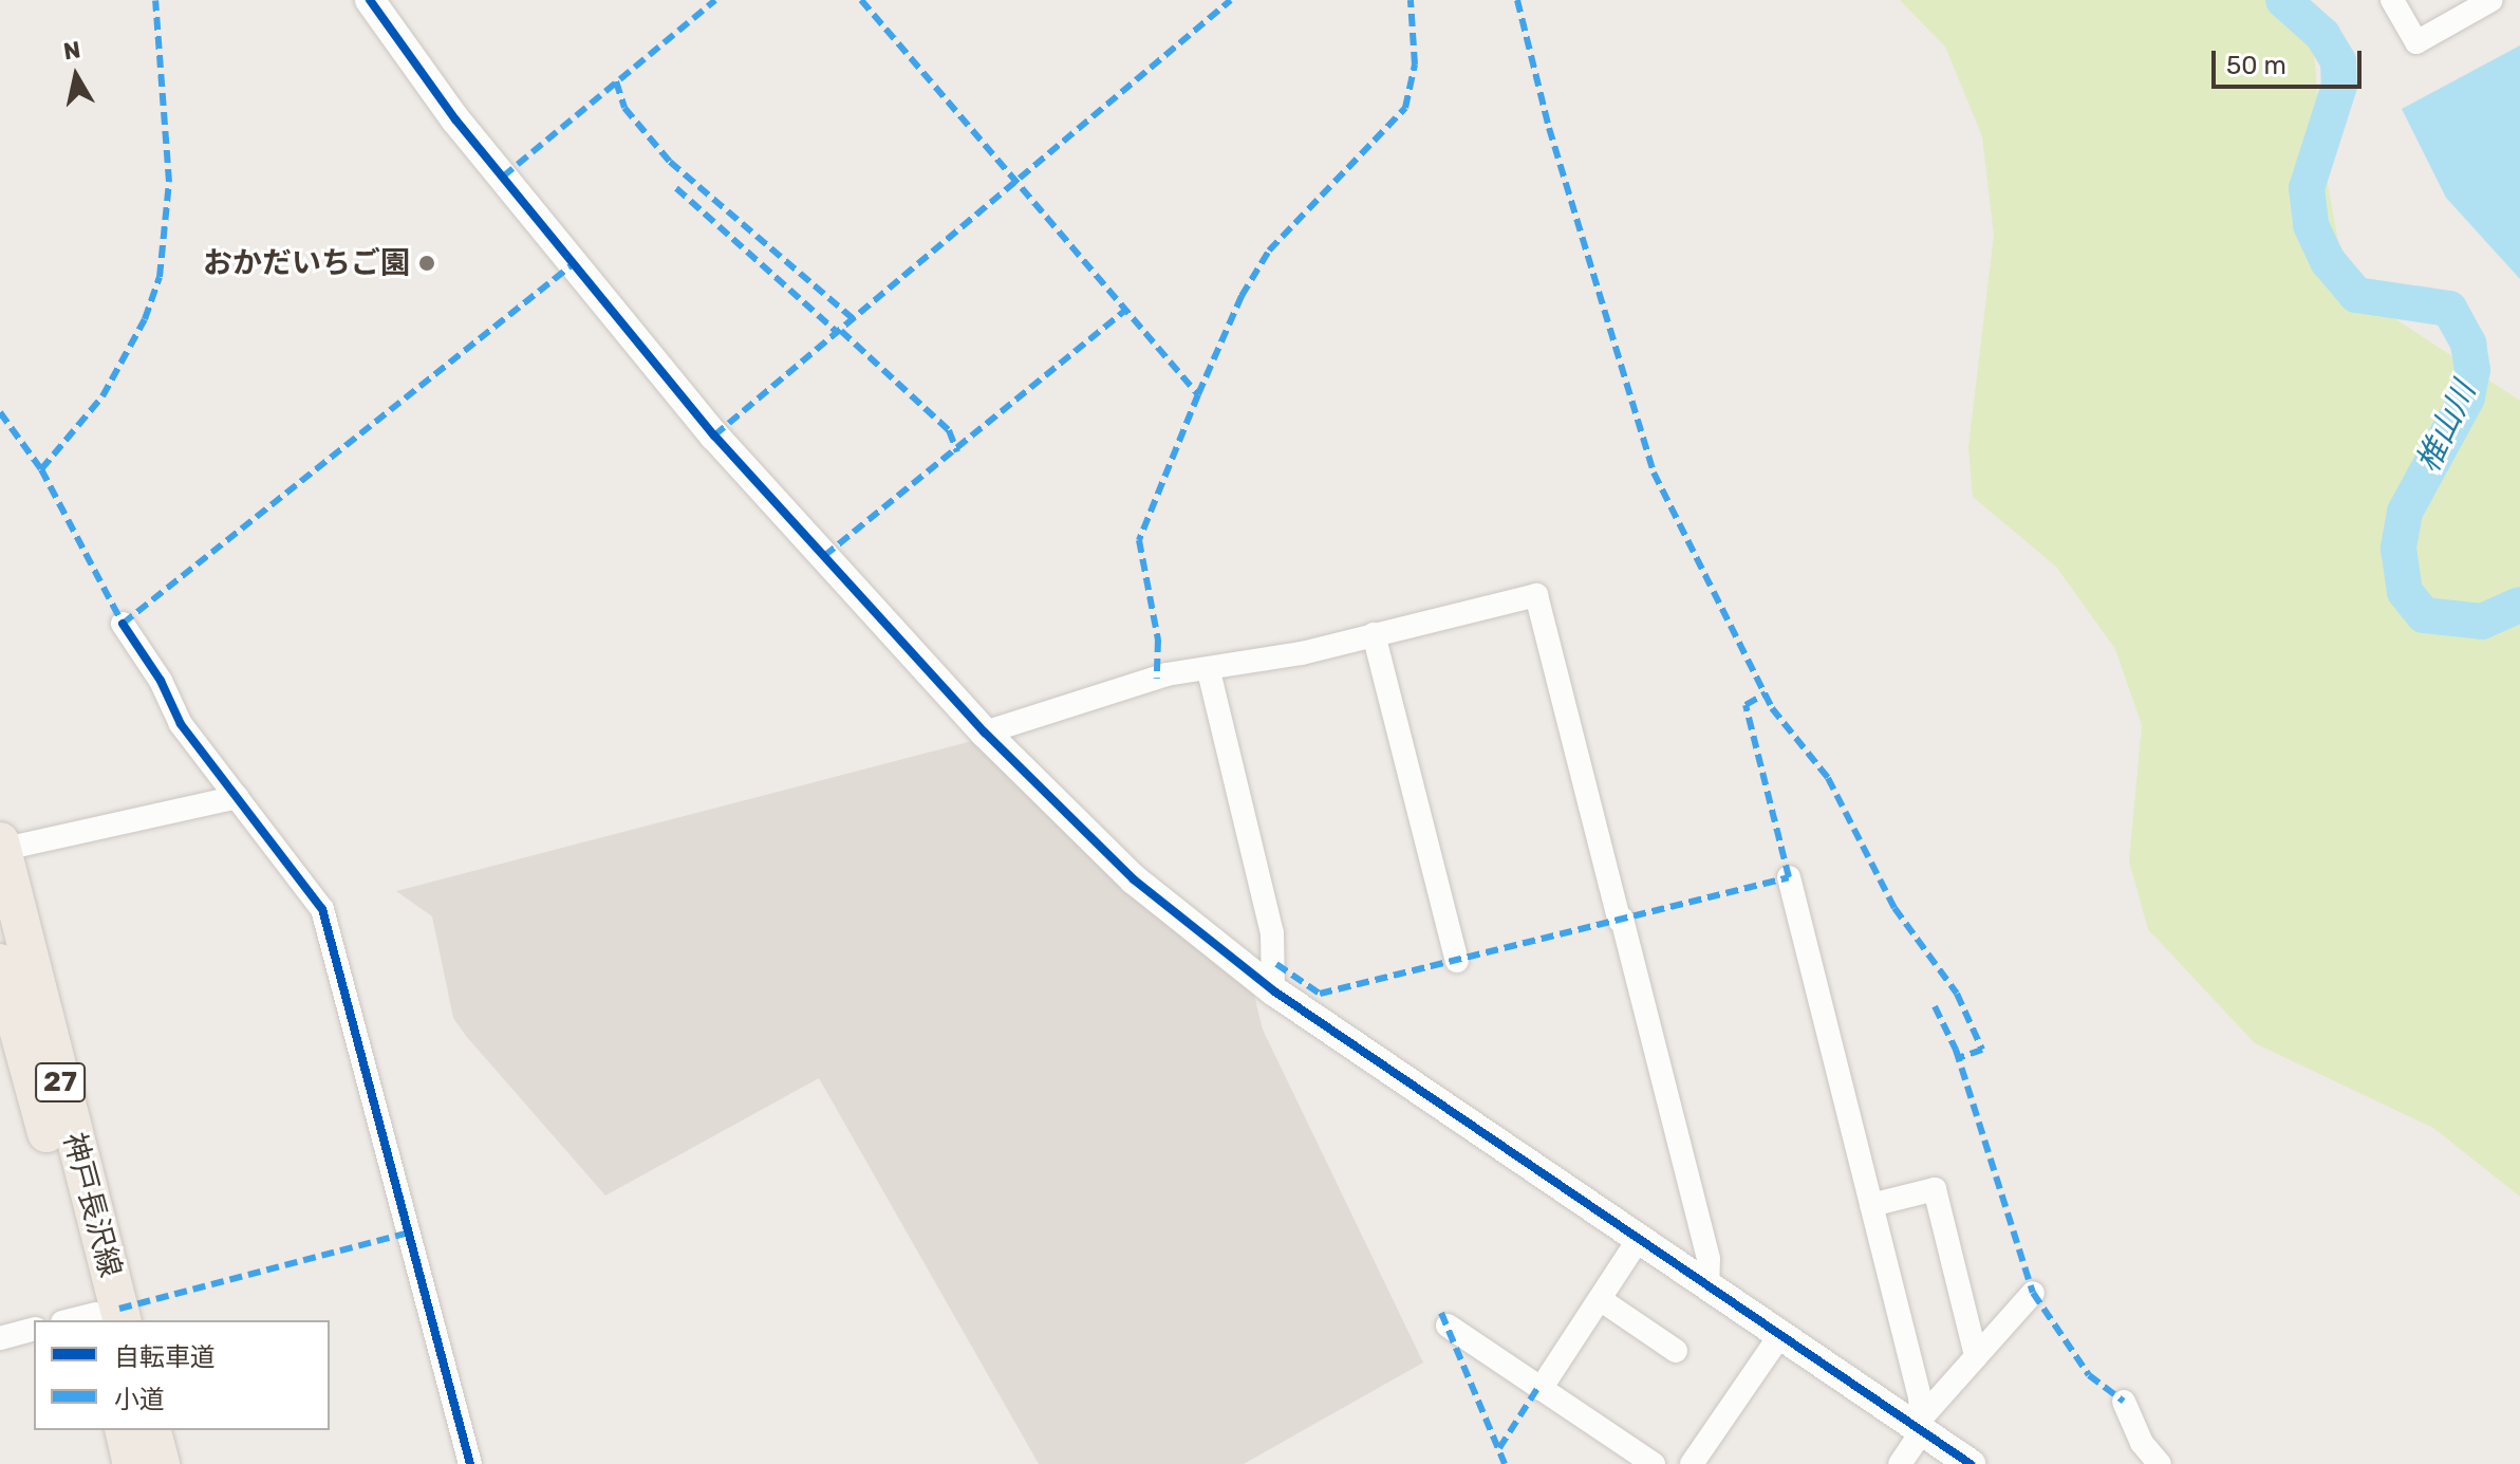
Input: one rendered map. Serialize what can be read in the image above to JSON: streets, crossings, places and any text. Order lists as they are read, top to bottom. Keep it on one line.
{"streets":{"main road":["27","神戸長沢線"]},"water":["椎山川"],"places":["おかだいちご園"],"legend":["自転車道","小道"],"scale_bar":"50 m","north":"top"}
